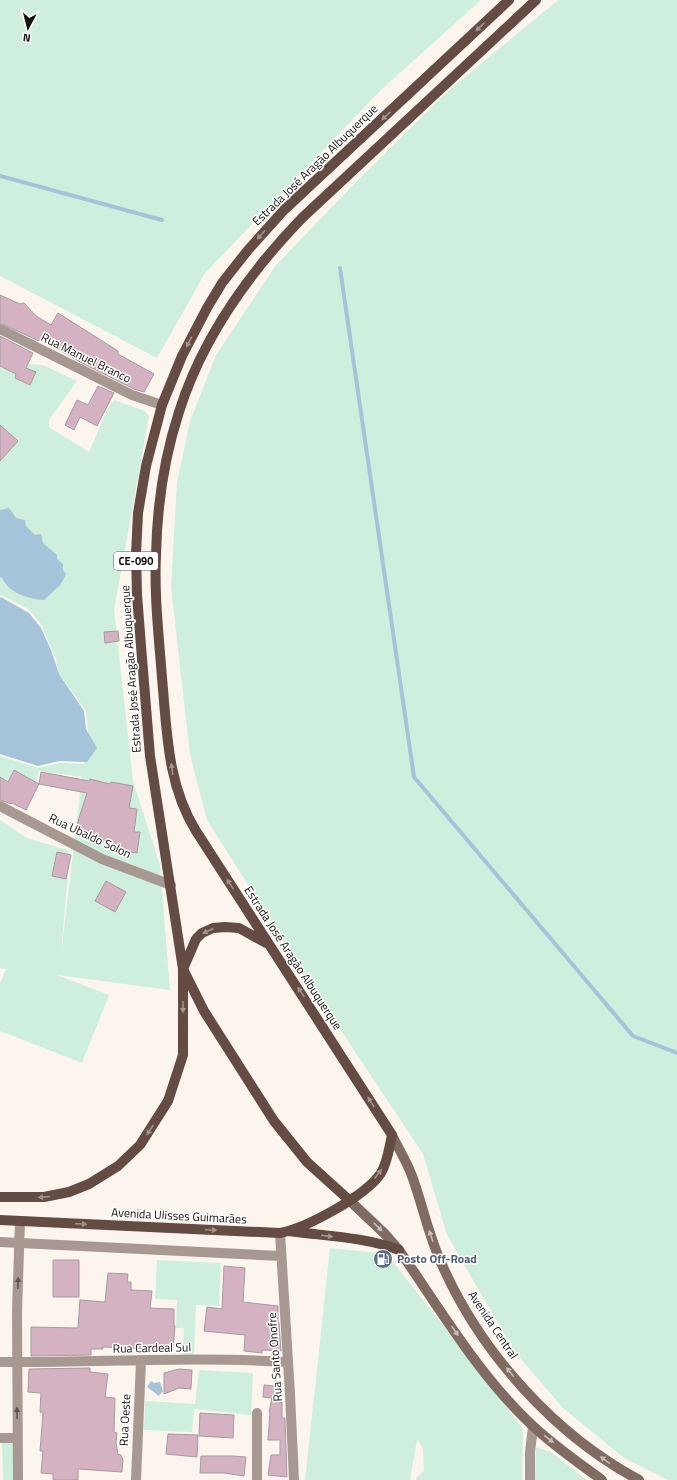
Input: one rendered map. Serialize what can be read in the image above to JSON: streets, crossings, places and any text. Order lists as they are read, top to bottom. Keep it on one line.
{"streets":{"main road":["Estrada José Aragão Albuquerque","CE-090","Avenida Ulisses Guimarães","Avenida Central"],"street":["Rua Manuel Branco","Rua Ubaldo Solon","Rua Cardeal Sul","Rua Santo Onofre","Rua Oeste"]},"crossings":[["Estrada José Aragão Albuquerque","Rua Manuel Branco"],["Estrada José Aragão Albuquerque","CE-090"],["Estrada José Aragão Albuquerque","Rua Ubaldo Solon"],["Estrada José Aragão Albuquerque","Avenida Ulisses Guimarães"],["Estrada José Aragão Albuquerque","Avenida Central"],["CE-090","Avenida Ulisses Guimarães"],["Avenida Ulisses Guimarães","Avenida Central"],["Avenida Ulisses Guimarães","Rua Santo Onofre"],["Rua Cardeal Sul","Rua Santo Onofre"],["Rua Cardeal Sul","Rua Oeste"]],"one_way":["Avenida Ulisses Guimarães"],"places":{"fuel station":["Posto Off-Road"]},"north":"bottom"}
